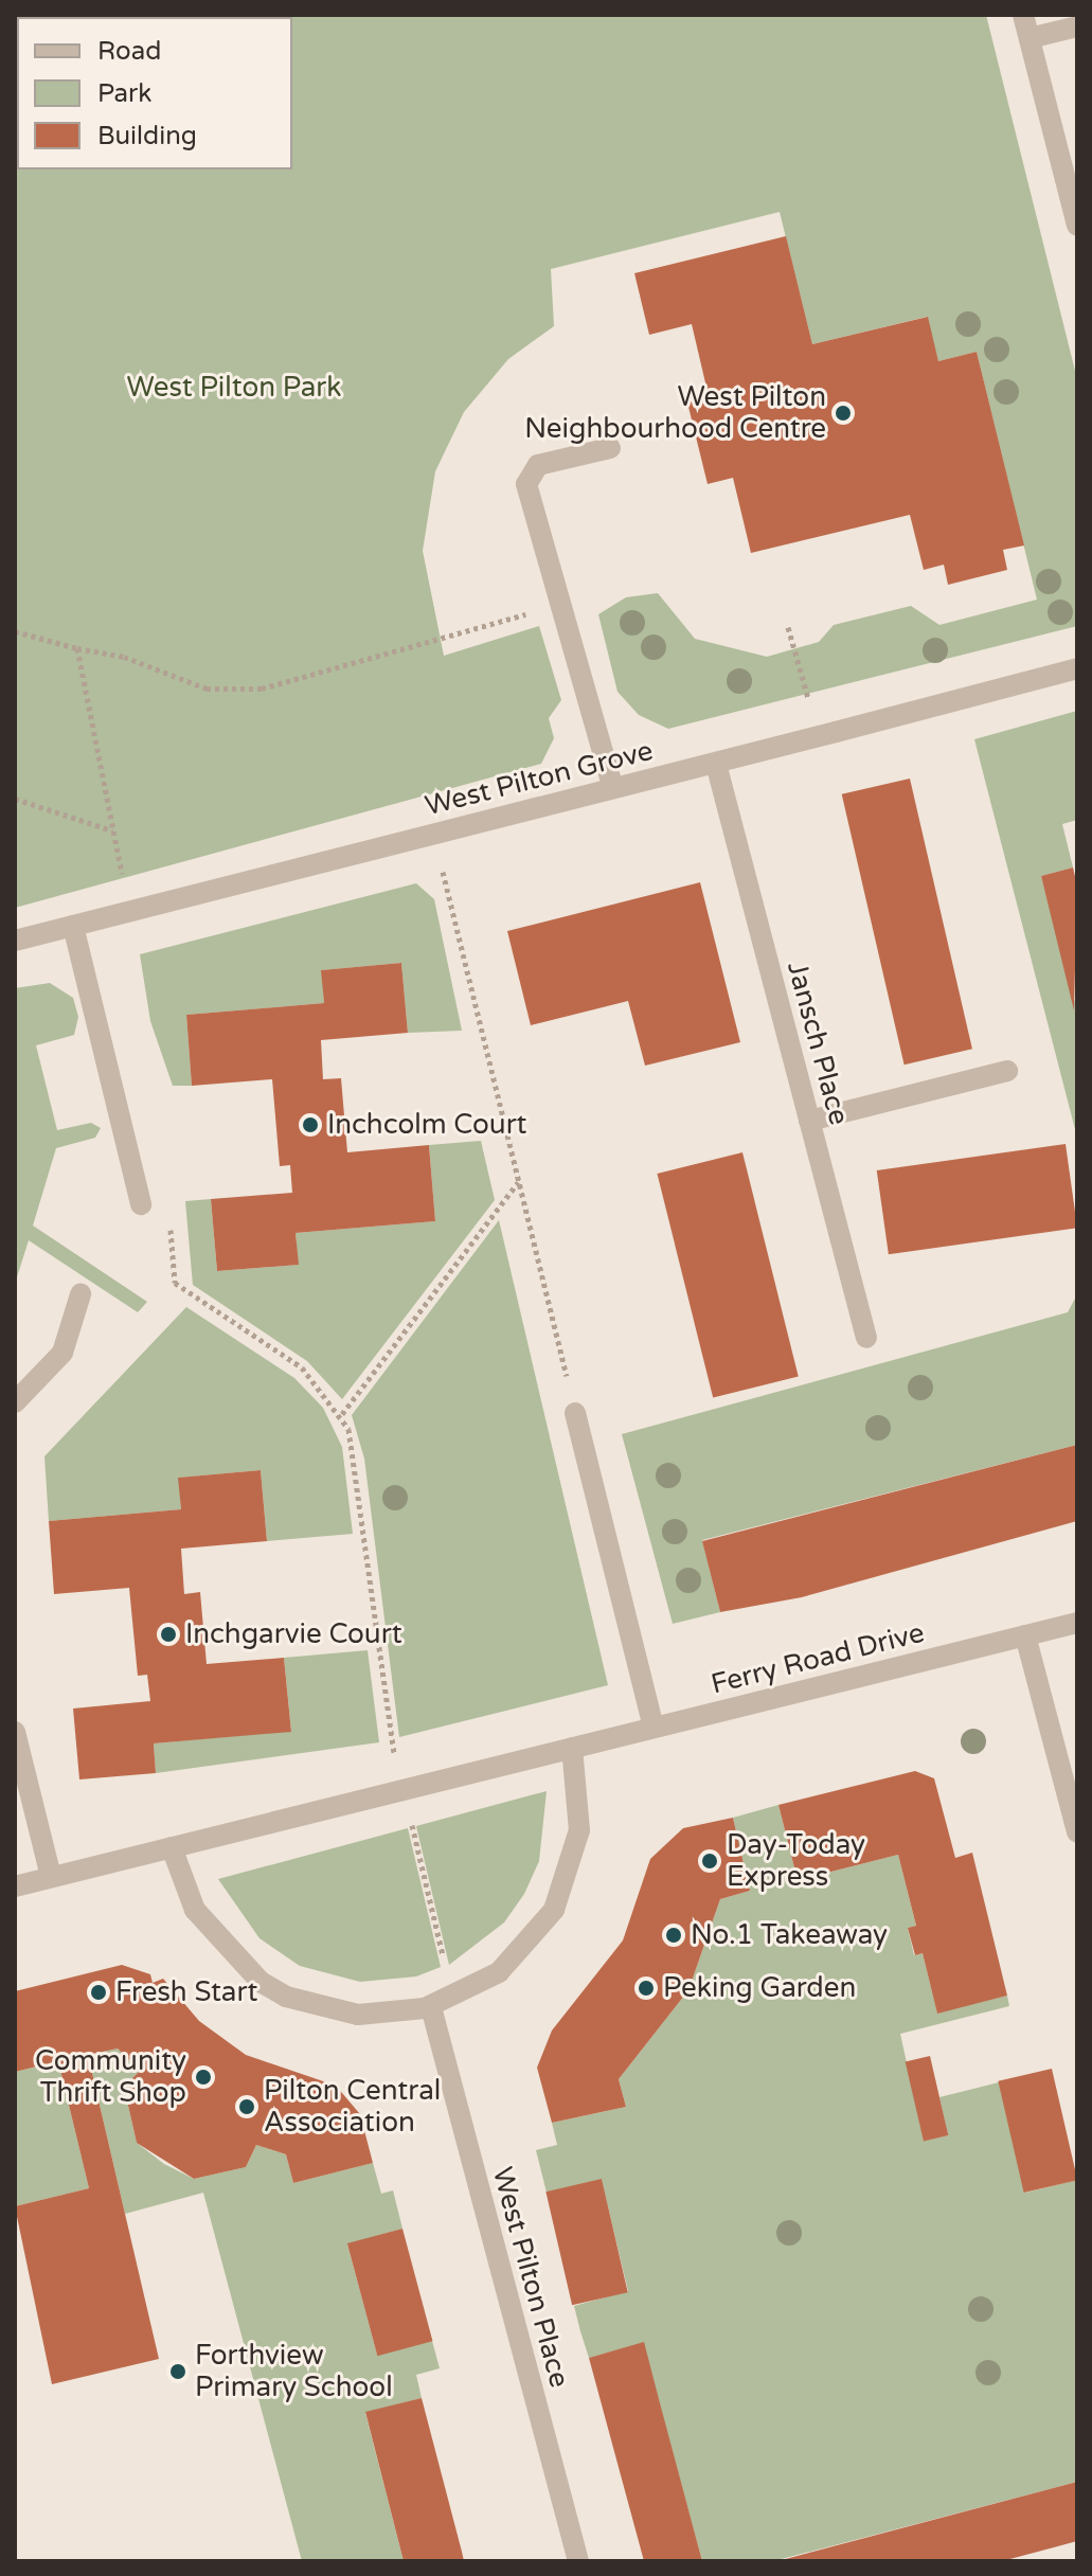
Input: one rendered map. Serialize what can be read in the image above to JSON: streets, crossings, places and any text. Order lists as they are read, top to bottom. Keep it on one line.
{"streets":{"street":["West Pilton Grove","Jansch Place","Ferry Road Drive","West Pilton Place"]},"crossings":[["West Pilton Grove","Jansch Place"]],"parks":["West Pilton Park"],"places":["West Pilton Neighbourhood Centre","Inchcolm Court","Inchgarvie Court","Day-Today Express","No.1 Takeaway","Peking Garden","Fresh Start","Community Thrift Shop","Pilton Central Association","Forthview Primary School"],"legend":["Road","Park","Building"]}
